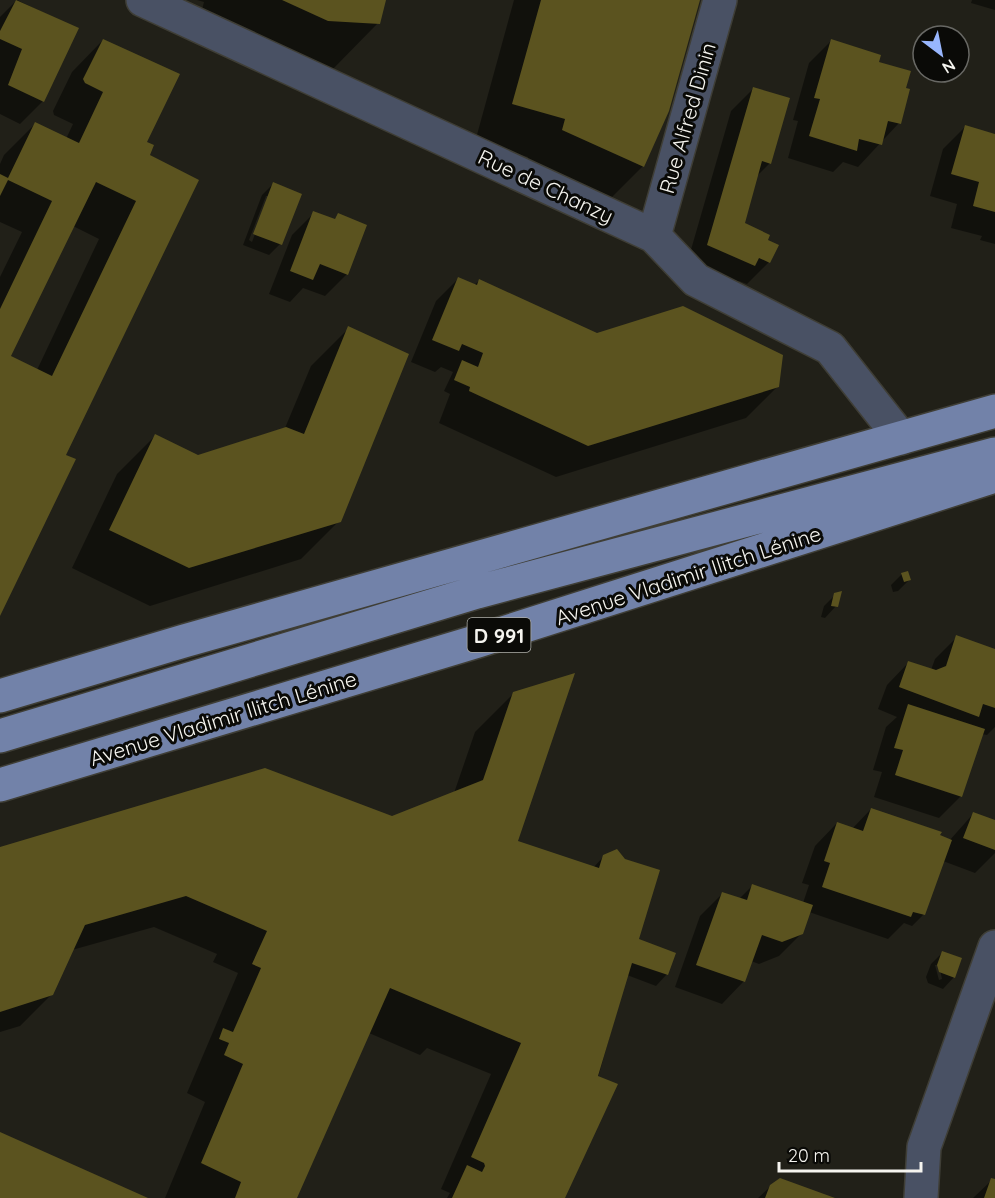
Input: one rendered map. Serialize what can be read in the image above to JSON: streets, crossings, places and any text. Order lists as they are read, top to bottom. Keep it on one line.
{"streets":{"main road":["Avenue Vladimir Ilitch Lénine","D 991"],"street":["Rue Alfred Dinin","Rue de Chanzy"]},"crossings":[["Rue Alfred Dinin","Rue de Chanzy"]],"scale_bar":"20 m","north":"bottom right"}
